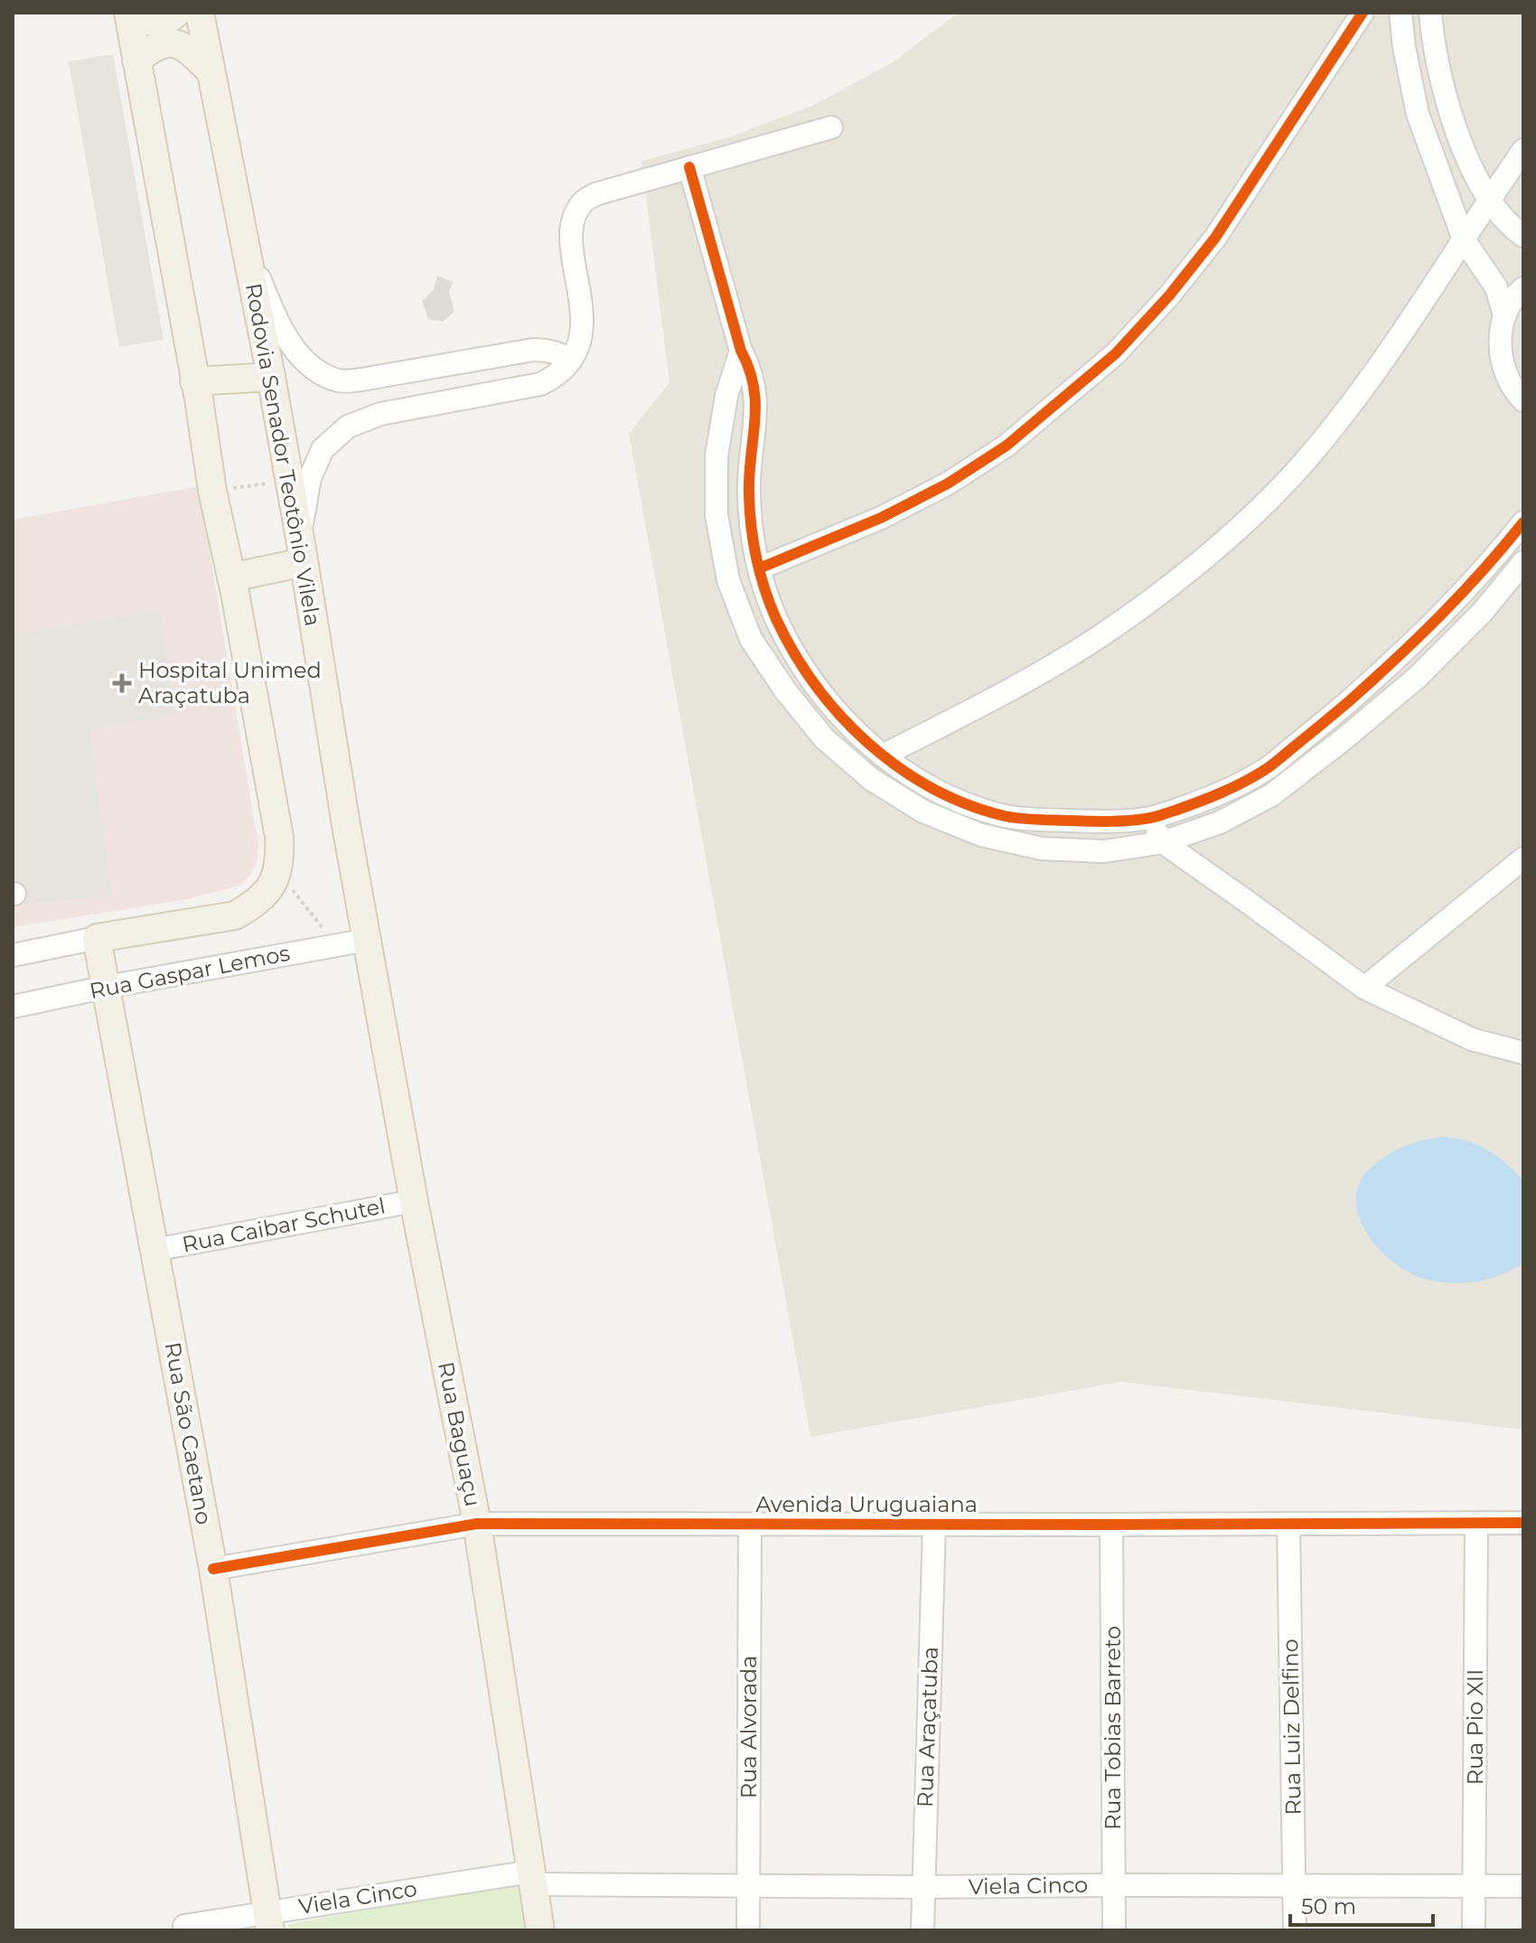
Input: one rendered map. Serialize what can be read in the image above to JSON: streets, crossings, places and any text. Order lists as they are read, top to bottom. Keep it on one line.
{"streets":{"main road":["Rodovia Senador Teotônio Vilela","Rua São Caetano","Rua Baguaçu"],"street":["Rua Gaspar Lemos","Rua Caibar Schutel","Avenida Uruguaiana","Rua Alvorada","Rua Araçatuba","Rua Luiz Delfino","Rua Pio XII","Rua Tobias Barreto","Viela Cinco"]},"crossings":[["Rodovia Senador Teotônio Vilela","Rua Gaspar Lemos"],["Rodovia Senador Teotônio Vilela","Rua Baguaçu"],["Rua Gaspar Lemos","Rua São Caetano"],["Rua Gaspar Lemos","Rua Baguaçu"],["Rua Caibar Schutel","Rua São Caetano"],["Rua Caibar Schutel","Rua Baguaçu"],["Rua São Caetano","Avenida Uruguaiana"],["Rua São Caetano","Viela Cinco"],["Rua Baguaçu","Avenida Uruguaiana"],["Rua Baguaçu","Viela Cinco"],["Avenida Uruguaiana","Rua Alvorada"],["Avenida Uruguaiana","Rua Araçatuba"],["Avenida Uruguaiana","Rua Luiz Delfino"],["Avenida Uruguaiana","Rua Pio XII"],["Avenida Uruguaiana","Rua Tobias Barreto"],["Rua Alvorada","Viela Cinco"],["Rua Araçatuba","Viela Cinco"],["Rua Luiz Delfino","Viela Cinco"],["Rua Pio XII","Viela Cinco"],["Rua Tobias Barreto","Viela Cinco"]],"places":{"health":["Hospital Unimed Araçatuba"]},"scale_bar":"50 m"}
